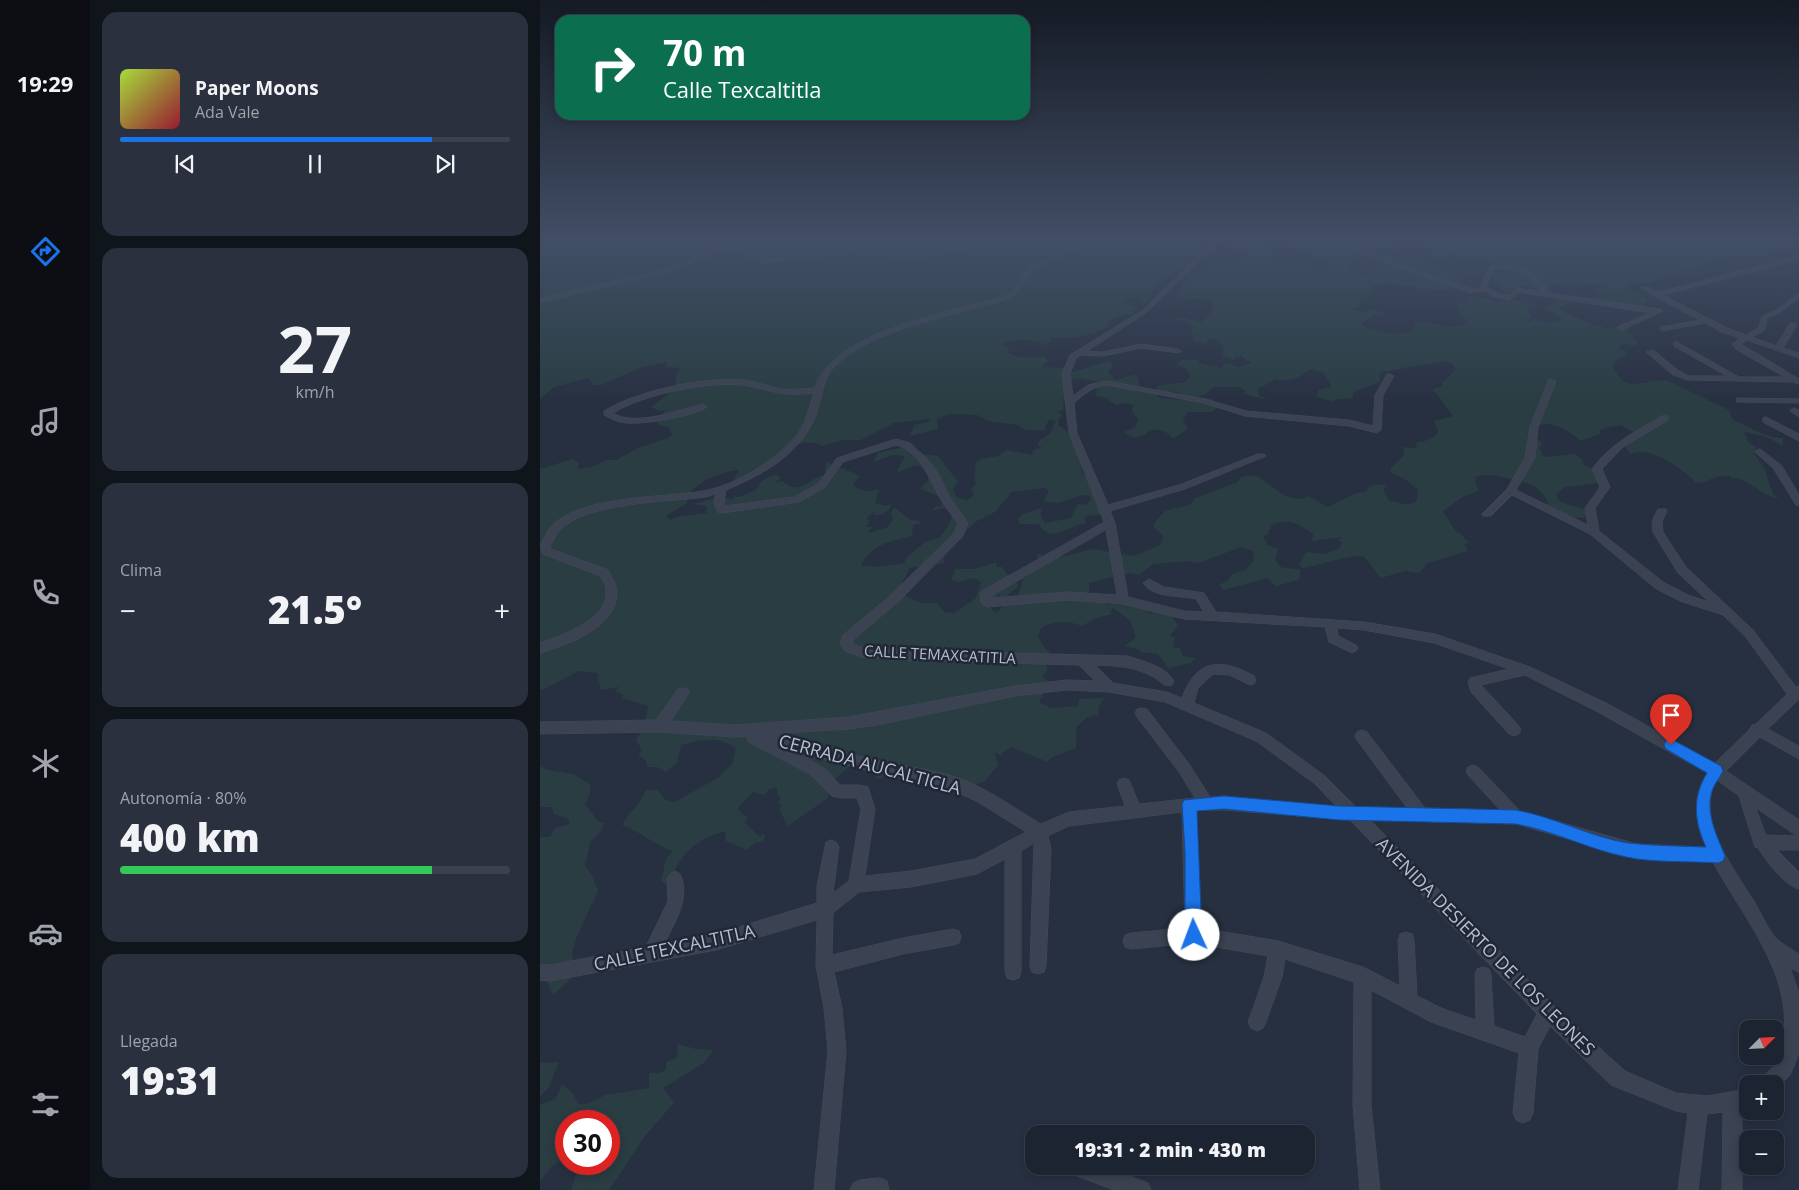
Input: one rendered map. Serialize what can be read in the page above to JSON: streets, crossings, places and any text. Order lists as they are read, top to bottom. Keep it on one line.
{"streets":{"street":["CALLE TEMAXCATITLA","CERRADA AUCALTICLA","AVENIDA DESIERTO DE LOS LEONES","CALLE TEXCALTITLA"]},"crossings":[["CERRADA AUCALTICLA","AVENIDA DESIERTO DE LOS LEONES"],["CERRADA AUCALTICLA","CALLE TEXCALTITLA"],["AVENIDA DESIERTO DE LOS LEONES","CALLE TEXCALTITLA"]],"north":"top right","page":{"tabs":"19:29","turn":["70 m","Calle Texcaltitla"],"song":["Paper Moons","Ada Vale"],"tile":[["27","km/h"],"Clima",["Autonomía · 80%","400 km"],["Llegada","19:31"]],"heat":["−","21.5°","+"],"map_buttons":["+","−"],"limit":"30","trip":"19:31 · 2 min · 430 m"}}
